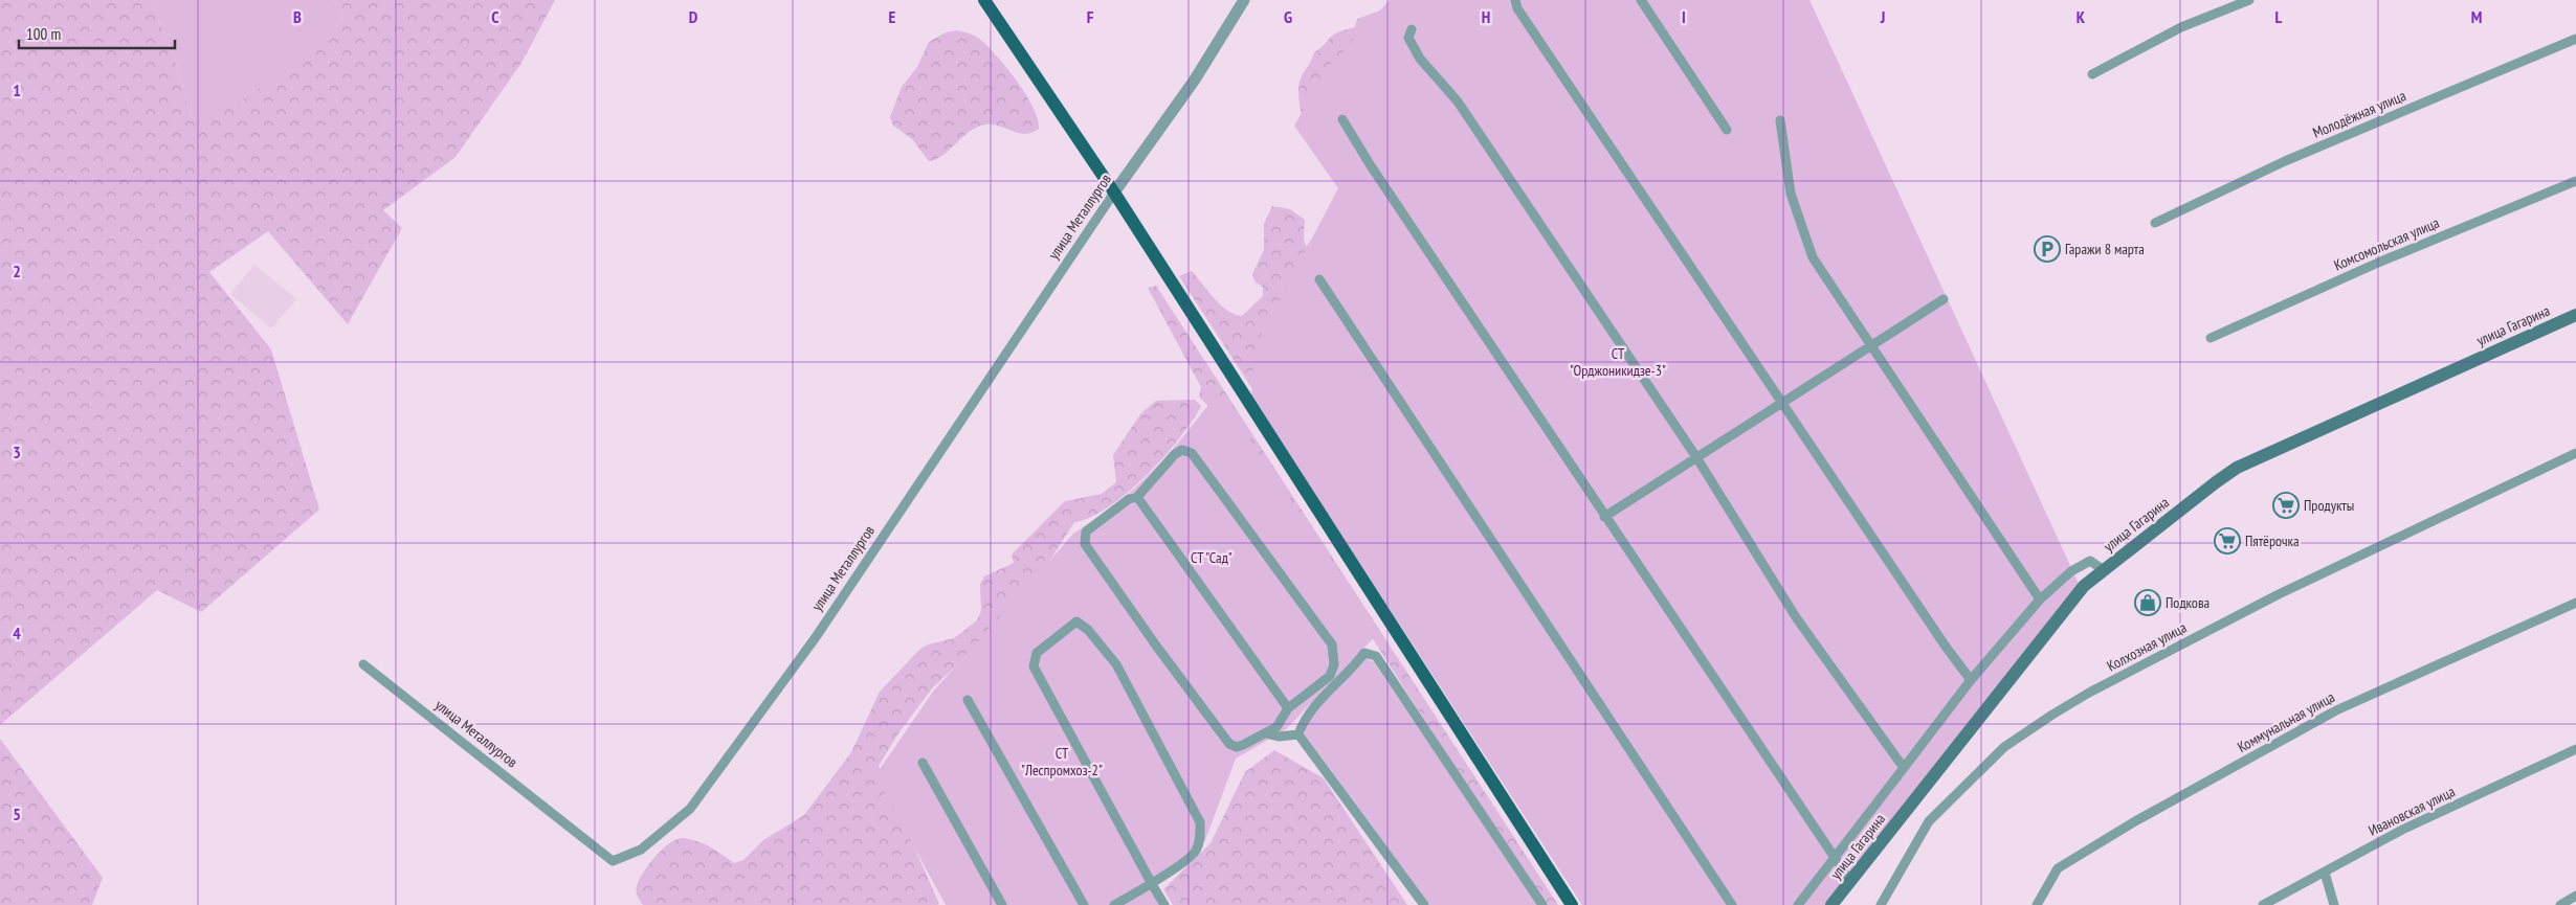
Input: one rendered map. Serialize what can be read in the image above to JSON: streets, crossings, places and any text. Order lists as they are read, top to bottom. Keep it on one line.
{"streets":{"main road":["улица Гагарина"],"street":["Молодёжная улица","улица Металлургов","Комсомольская улица","Колхозная улица","Коммунальная улица","Ивановская улица"]},"parks":["СТ \"Орджоникидзе-3\"","СТ \"Сад\"","СТ \"Леспромхоз-2\""],"places":{"parking":["Гаражи 8 марта"],"supermarket":["Продукты","Пятёрочка"],"shop":["Подкова"]},"scale_bar":"100 m","grid":{"columns":["B","C","D","E","F","G","H","I","J","K","L","M"],"rows":["1","2","3","4","5"]}}
